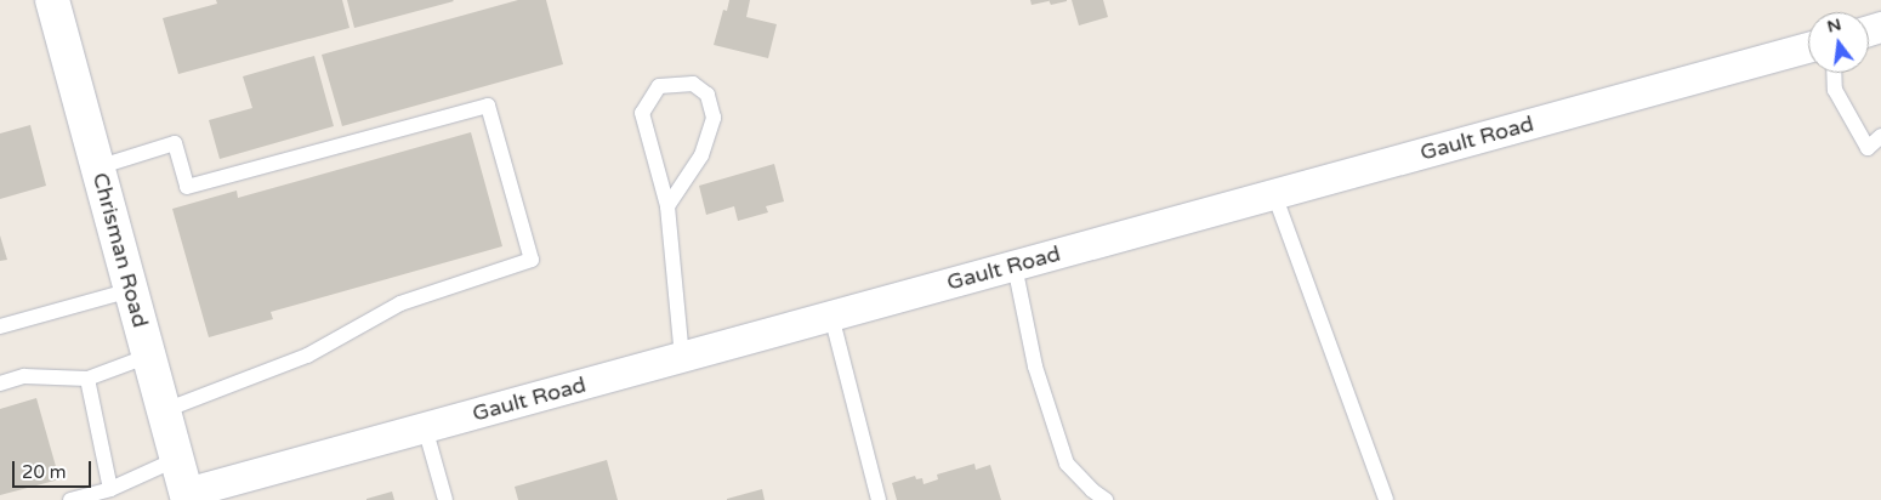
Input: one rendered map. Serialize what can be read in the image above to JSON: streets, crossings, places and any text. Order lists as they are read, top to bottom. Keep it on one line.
{"streets":{"street":["Gault Road","Chrisman Road"]},"crossings":[["Gault Road","Chrisman Road"]],"scale_bar":"20 m","north":"top"}
